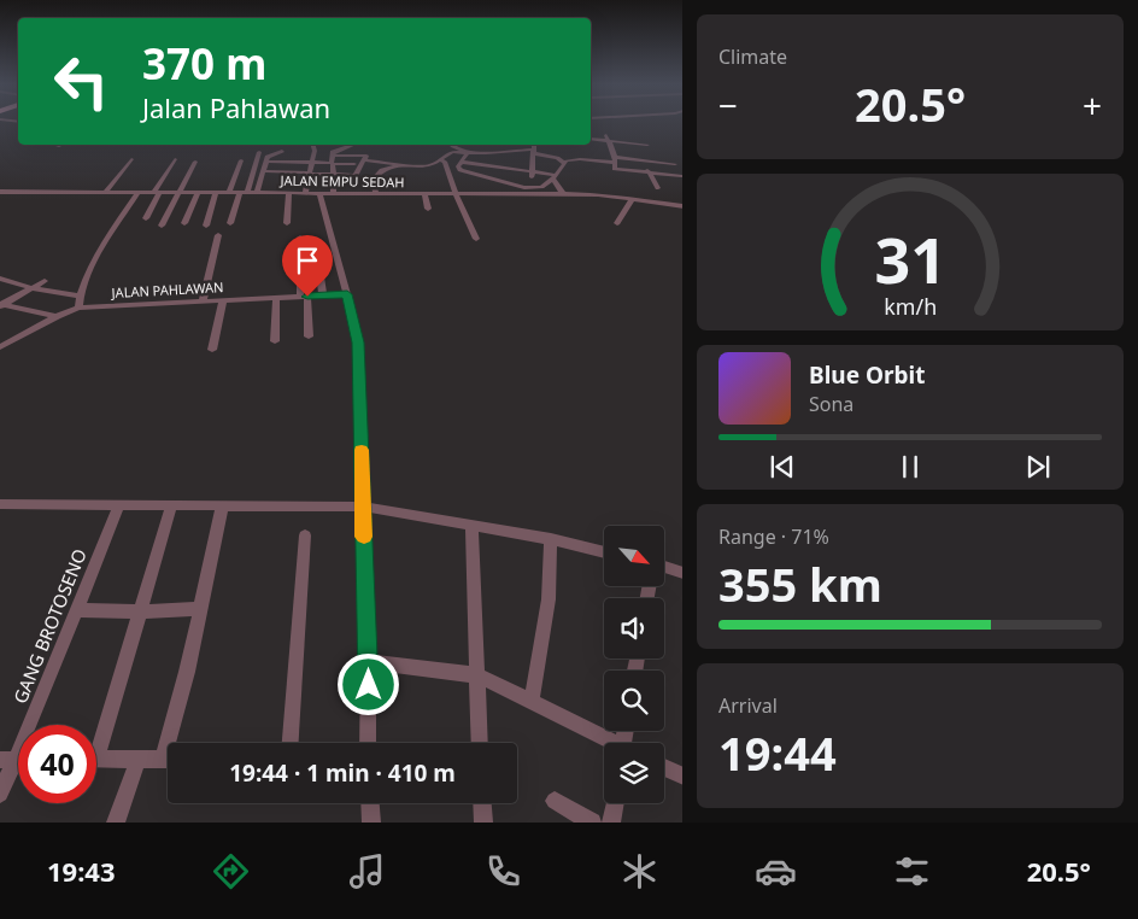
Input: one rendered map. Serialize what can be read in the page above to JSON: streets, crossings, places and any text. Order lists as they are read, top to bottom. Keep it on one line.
{"streets":{"street":["JALAN EMPU SEDAH","JALAN PAHLAWAN","GANG BROTOSENO"]},"north":"bottom right","page":{"tile":["Climate",["Range · 71%","355 km"],["Arrival","19:44"]],"turn":["370 m","Jalan Pahlawan"],"heat":["−","20.5°","+"],"song":["Blue Orbit","Sona"],"limit":"40","trip":"19:44 · 1 min · 410 m","tabs":["19:43","20.5°"],"gauge":["31","km/h"]}}
